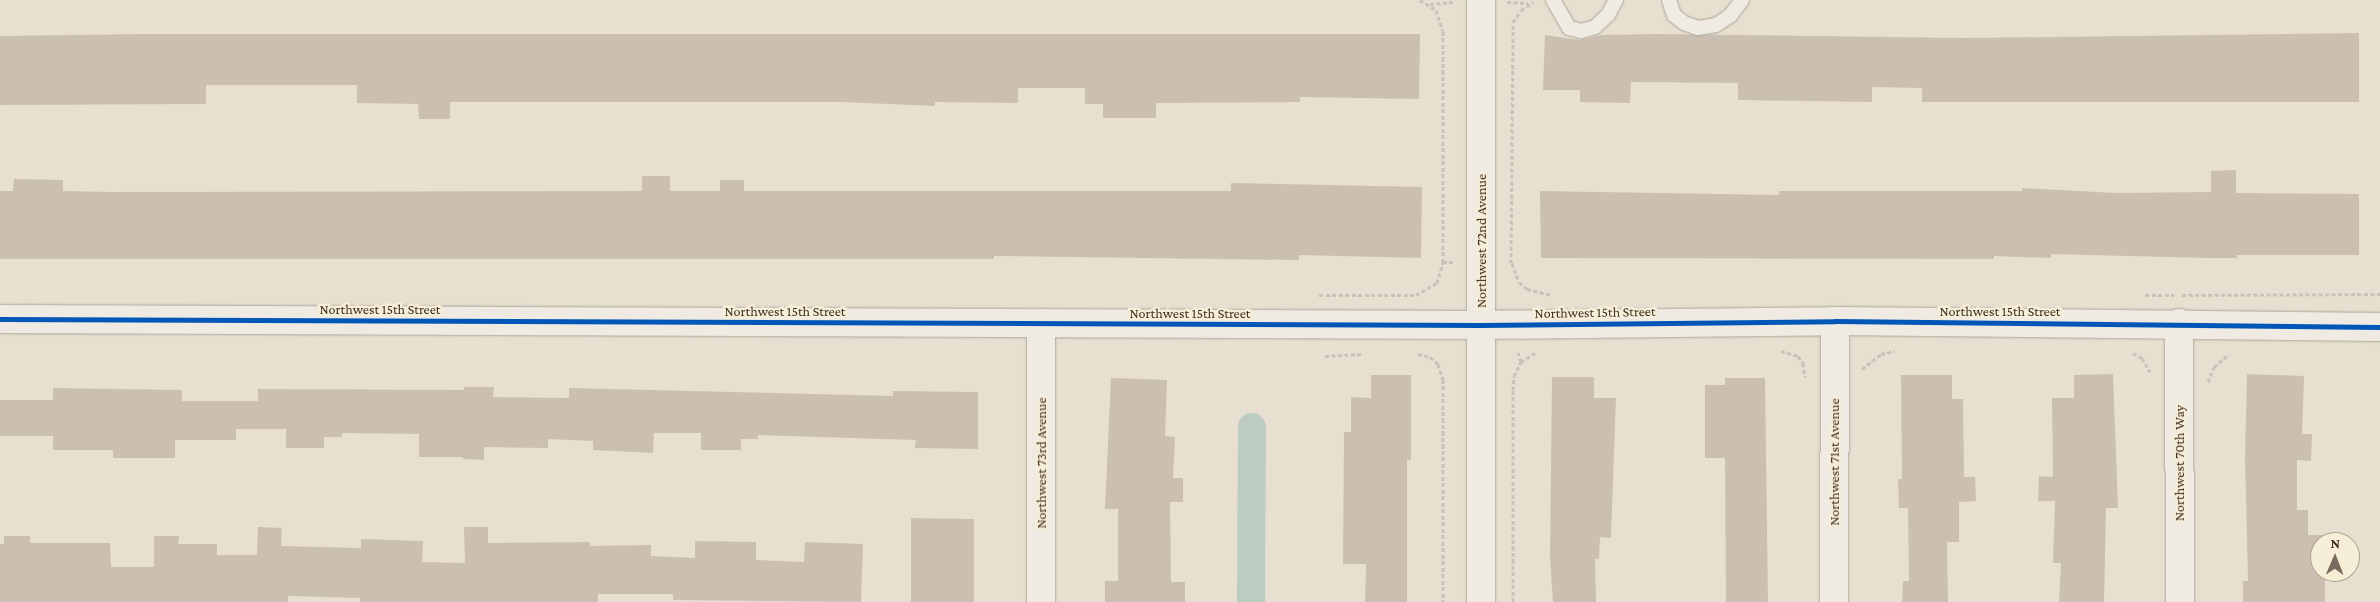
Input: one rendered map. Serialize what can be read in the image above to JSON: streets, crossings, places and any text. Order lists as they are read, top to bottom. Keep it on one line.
{"streets":{"street":["Northwest 72nd Avenue","Northwest 15th Street","Northwest 71st Avenue","Northwest 73rd Avenue","Northwest 70th Way"]},"crossings":[["Northwest 72nd Avenue","Northwest 15th Street"],["Northwest 15th Street","Northwest 71st Avenue"],["Northwest 15th Street","Northwest 73rd Avenue"],["Northwest 15th Street","Northwest 70th Way"]],"north":"top"}
